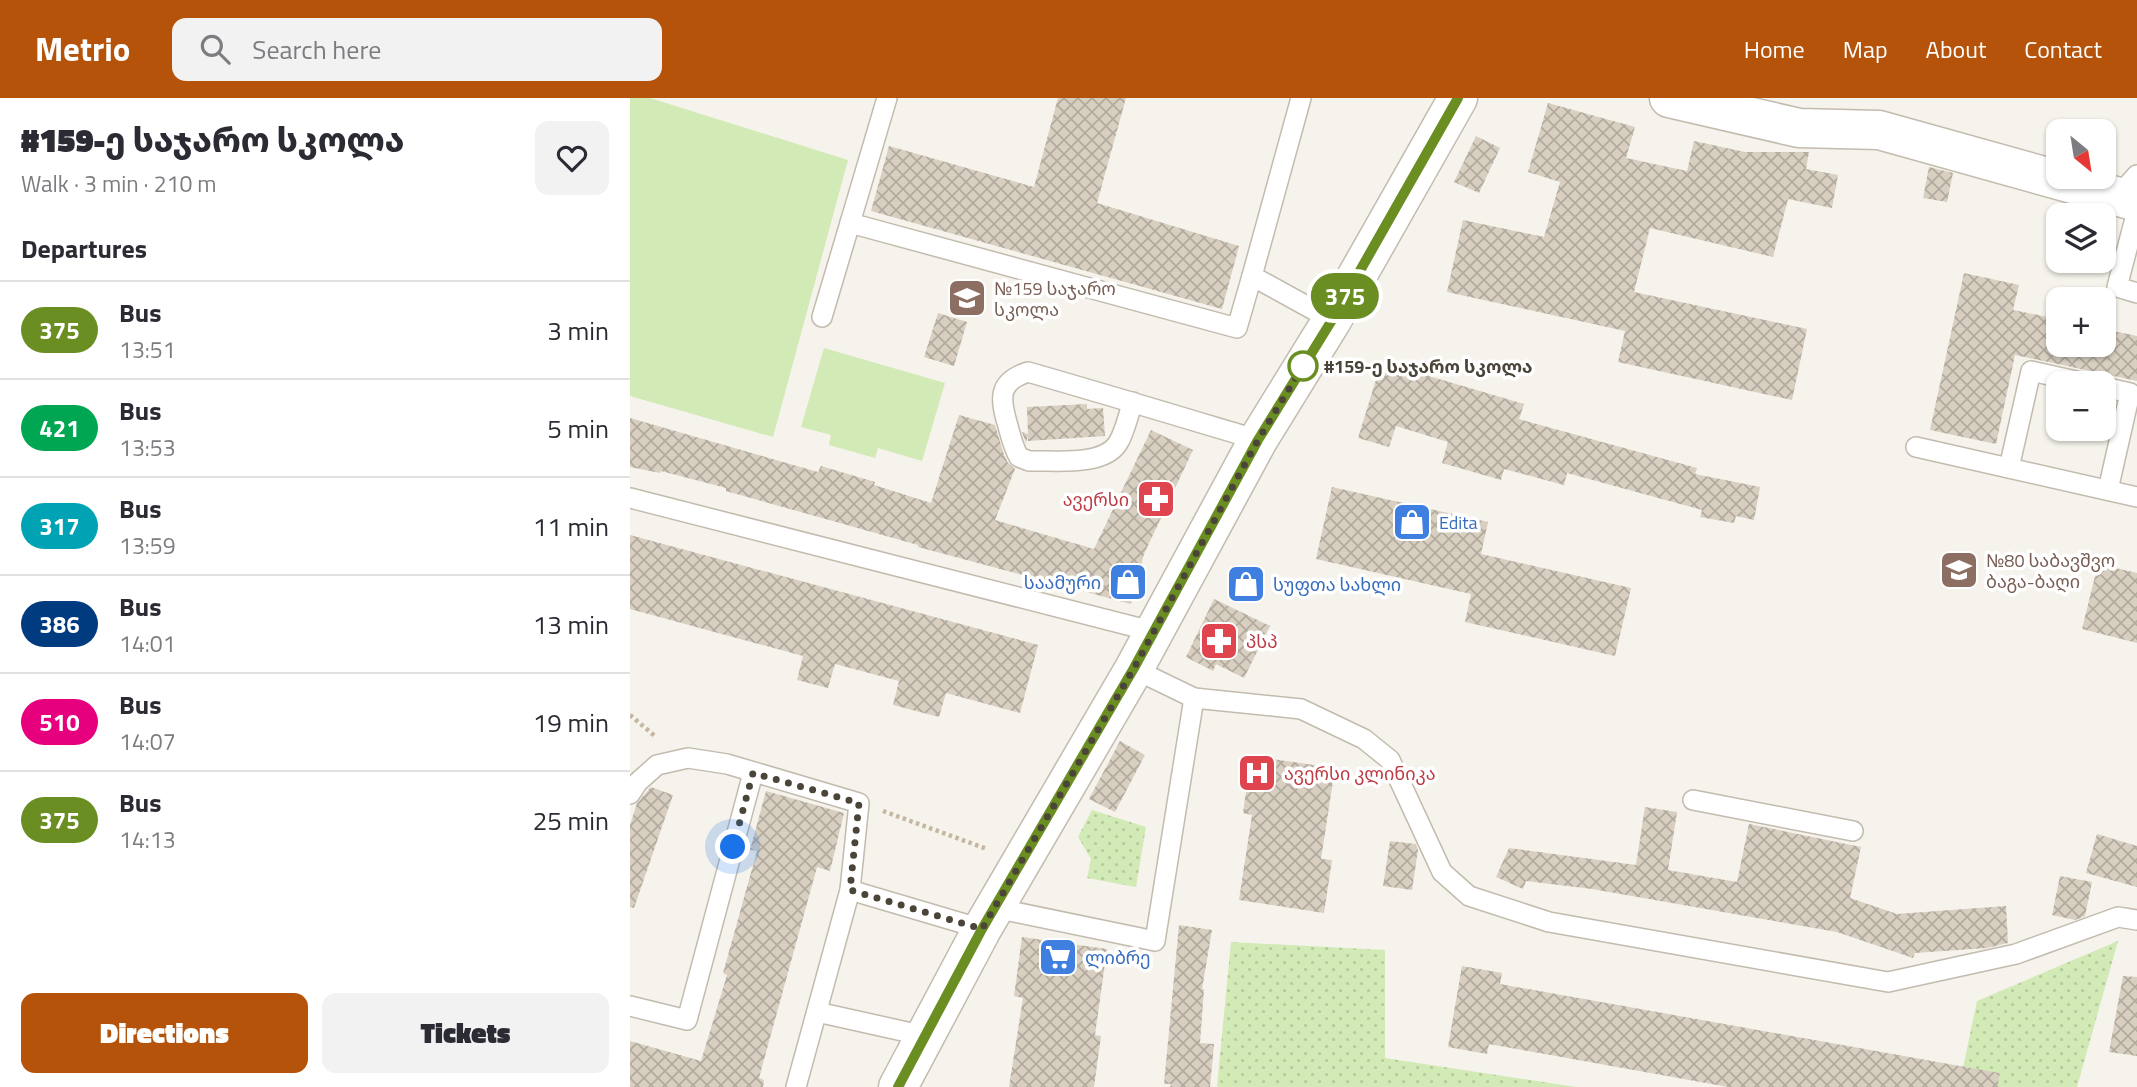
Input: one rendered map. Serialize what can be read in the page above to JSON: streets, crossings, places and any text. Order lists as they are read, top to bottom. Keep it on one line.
{"places":{"school or university":["№159 საჯარო სკოლა","№80 საბავშვო ბაგა-ბაღი"],"other":["#159-ე საჯარო სკოლა"],"pharmacy":["ავერსი","პსპ"],"shop":["Edita","საამური","სუფთა სახლი"],"hospital":["ავერსი კლინიკა"],"supermarket":["ლიბრე"]},"lines":["bus line 375"],"north":"bottom right","page":{"header":"Metrio","search":"Search here","nav":["Home","Map","About","Contact"],"heading":[["#159-ე საჯარო სკოლა","Walk · 3 min · 210 m"],"Departures"],"on_map":"375","map_buttons":["+","−"],"list":[{"mark":"375","name":"Bus","note":"13:51","value":"3 min"},{"mark":"421","name":"Bus","note":"13:53","value":"5 min"},{"mark":"317","name":"Bus","note":"13:59","value":"11 min"},{"mark":"386","name":"Bus","note":"14:01","value":"13 min"},{"mark":"510","name":"Bus","note":"14:07","value":"19 min"},{"mark":"375","name":"Bus","note":"14:13","value":"25 min"}],"buttons":["Directions","Tickets"]}}
